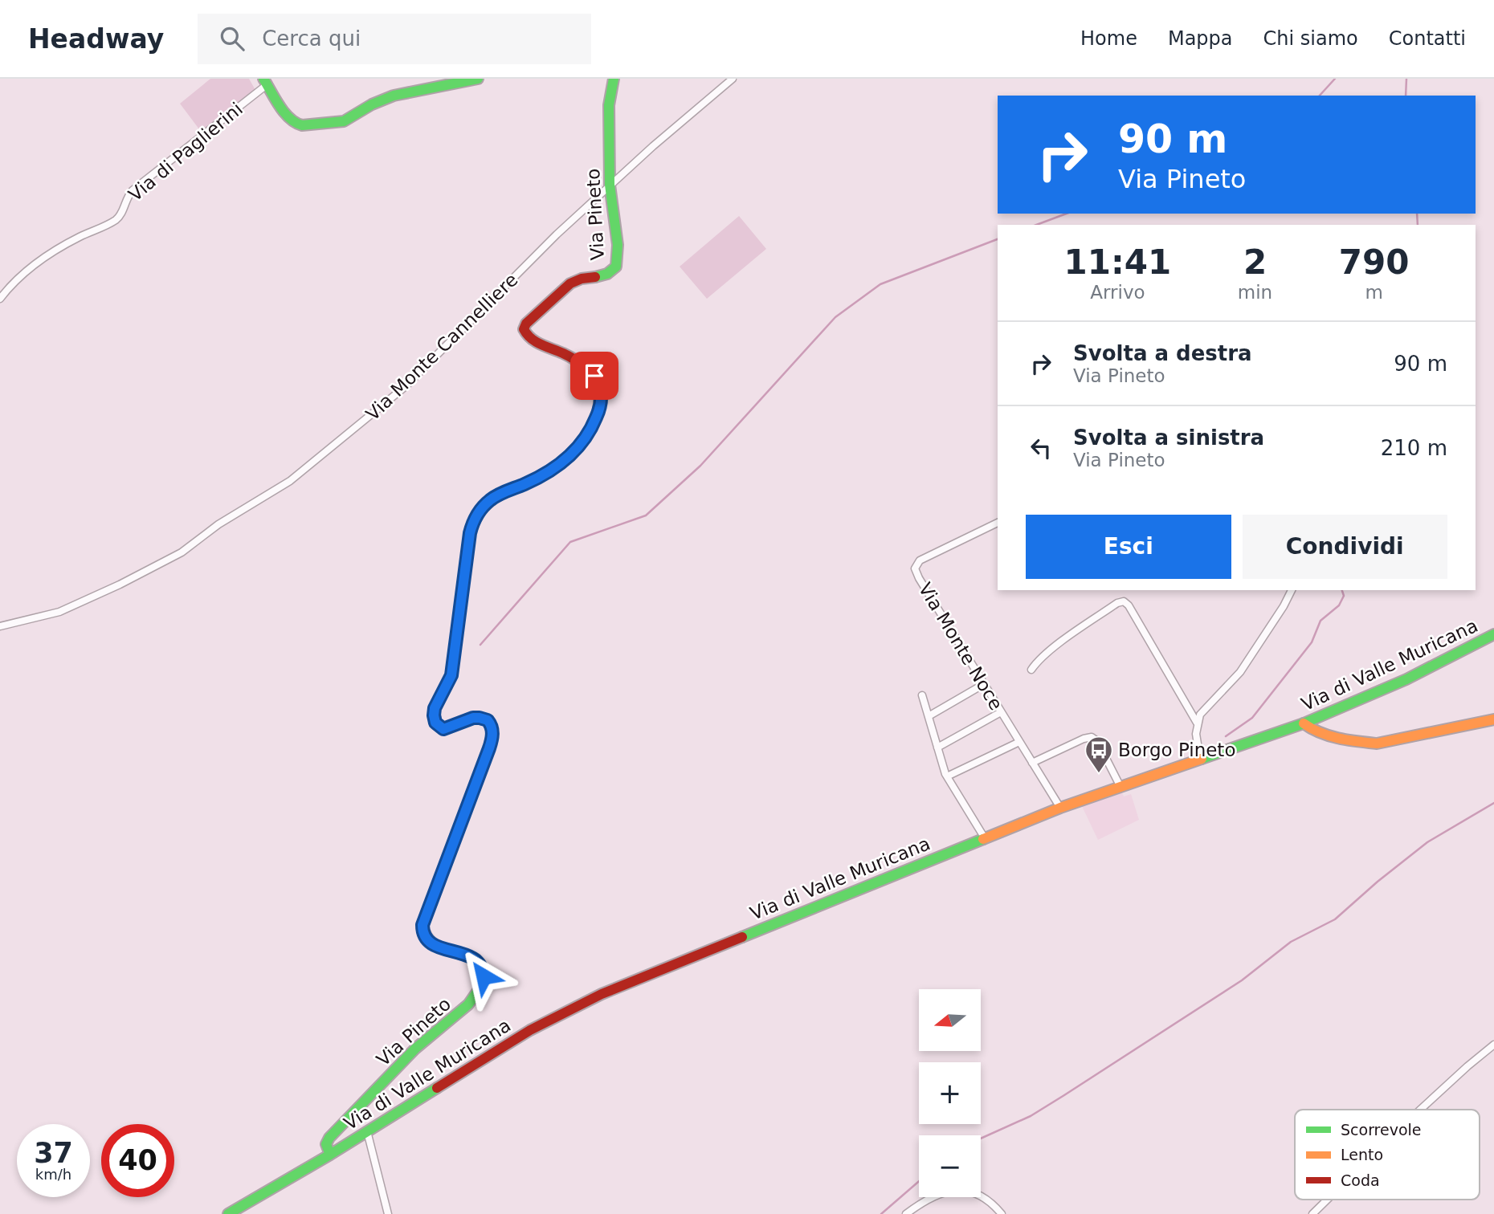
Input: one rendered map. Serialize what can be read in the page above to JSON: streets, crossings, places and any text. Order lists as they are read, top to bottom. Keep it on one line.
{"streets":{"street":["Via di Paglierini","Via Pineto","Via Monte Cannelliere","Via Monte Noce","Via di Valle Muricana"]},"crossings":[["Via Pineto","Via Monte Cannelliere"],["Via Pineto","Via di Valle Muricana"],["Via Monte Noce","Via di Valle Muricana"]],"places":{"bus stop":["Borgo Pineto"]},"legend":["Scorrevole","Lento","Coda"],"north":"left","page":{"header":"Headway","search":"Cerca qui","nav":["Home","Mappa","Chi siamo","Contatti"],"turn":["90 m","Via Pineto"],"eta":["11:41","Arrivo","2","min","790","m"],"list":[{"name":"Svolta a destra","note":"Via Pineto","value":"90 m"},{"name":"Svolta a sinistra","note":"Via Pineto","value":"210 m"}],"buttons":["Esci","Condividi"],"map_buttons":["+","−"],"speed":"37 km/h","limit":"40"}}
